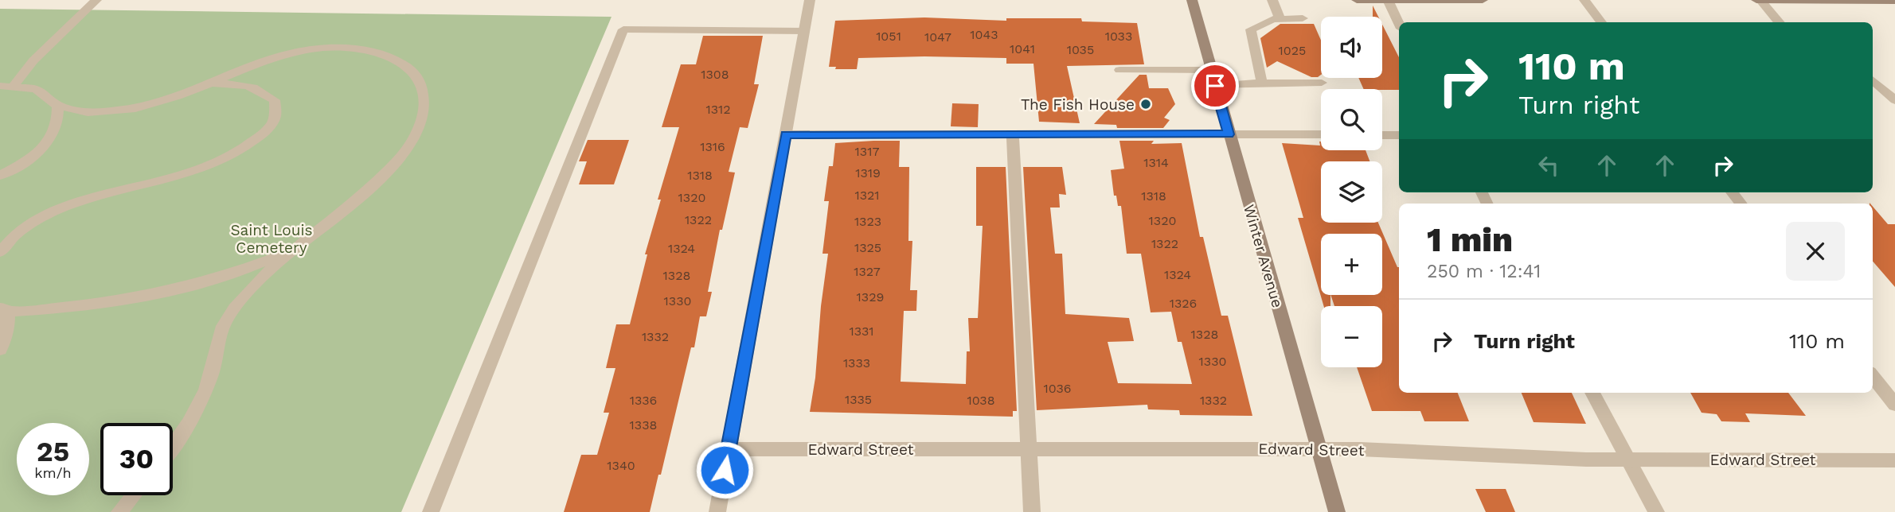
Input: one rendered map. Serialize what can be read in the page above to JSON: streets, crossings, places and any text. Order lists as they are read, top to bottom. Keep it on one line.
{"streets":{"main road":["Winter Avenue"],"street":["Edward Street"]},"crossings":[["Winter Avenue","Edward Street"]],"parks":["Saint Louis Cemetery"],"places":["The Fish House"],"house_numbers":["1043","1051","1033","1047","1041","1035","1025","1308","1312","1316","1317","1314","1319","1318","1321","1318","1320","1322","1320","1323","1322","1325","1324","1327","1324","1328","1329","1330","1326","1331","1328","1332","1330","1333","1036","1335","1336","1038","1332","1338","1340"],"page":{"map_buttons":["+","−"],"turn":["110 m","Turn right"],"heading":["1 min","250 m · 12:41"],"list":[{"name":"Turn right","value":"110 m"}],"speed":"25 km/h","limit":"30"}}
